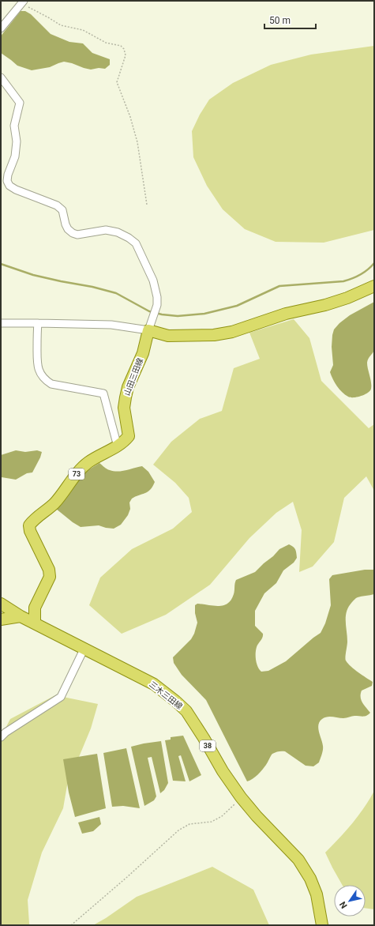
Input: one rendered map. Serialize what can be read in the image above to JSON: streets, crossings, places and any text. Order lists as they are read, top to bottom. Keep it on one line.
{"streets":{"main road":["山田三田線","73","三木三田線","38"]},"crossings":[["山田三田線","三木三田線"]],"scale_bar":"50 m","north":"bottom left"}
